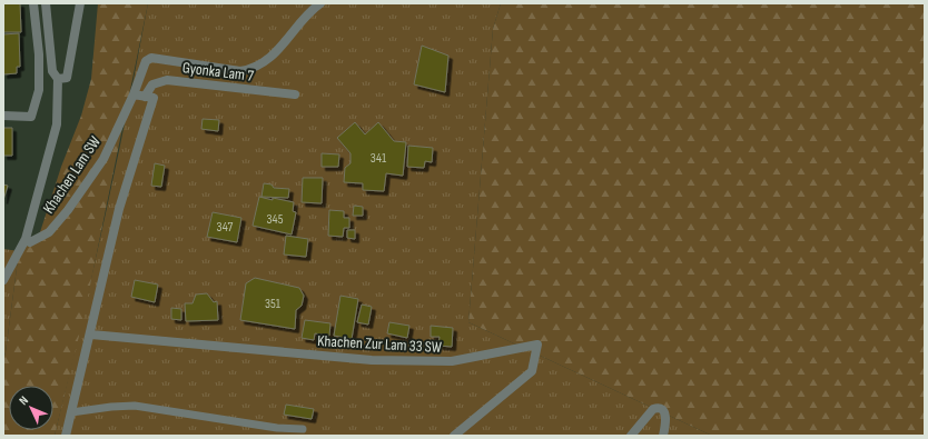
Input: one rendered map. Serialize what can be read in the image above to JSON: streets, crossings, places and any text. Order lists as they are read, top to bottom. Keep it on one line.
{"streets":{"street":["Gyonka Lam 7","Khachen Lam SW","Khachen Zur Lam 33 SW"]},"house_numbers":["341","345","347","351"],"north":"top left"}
